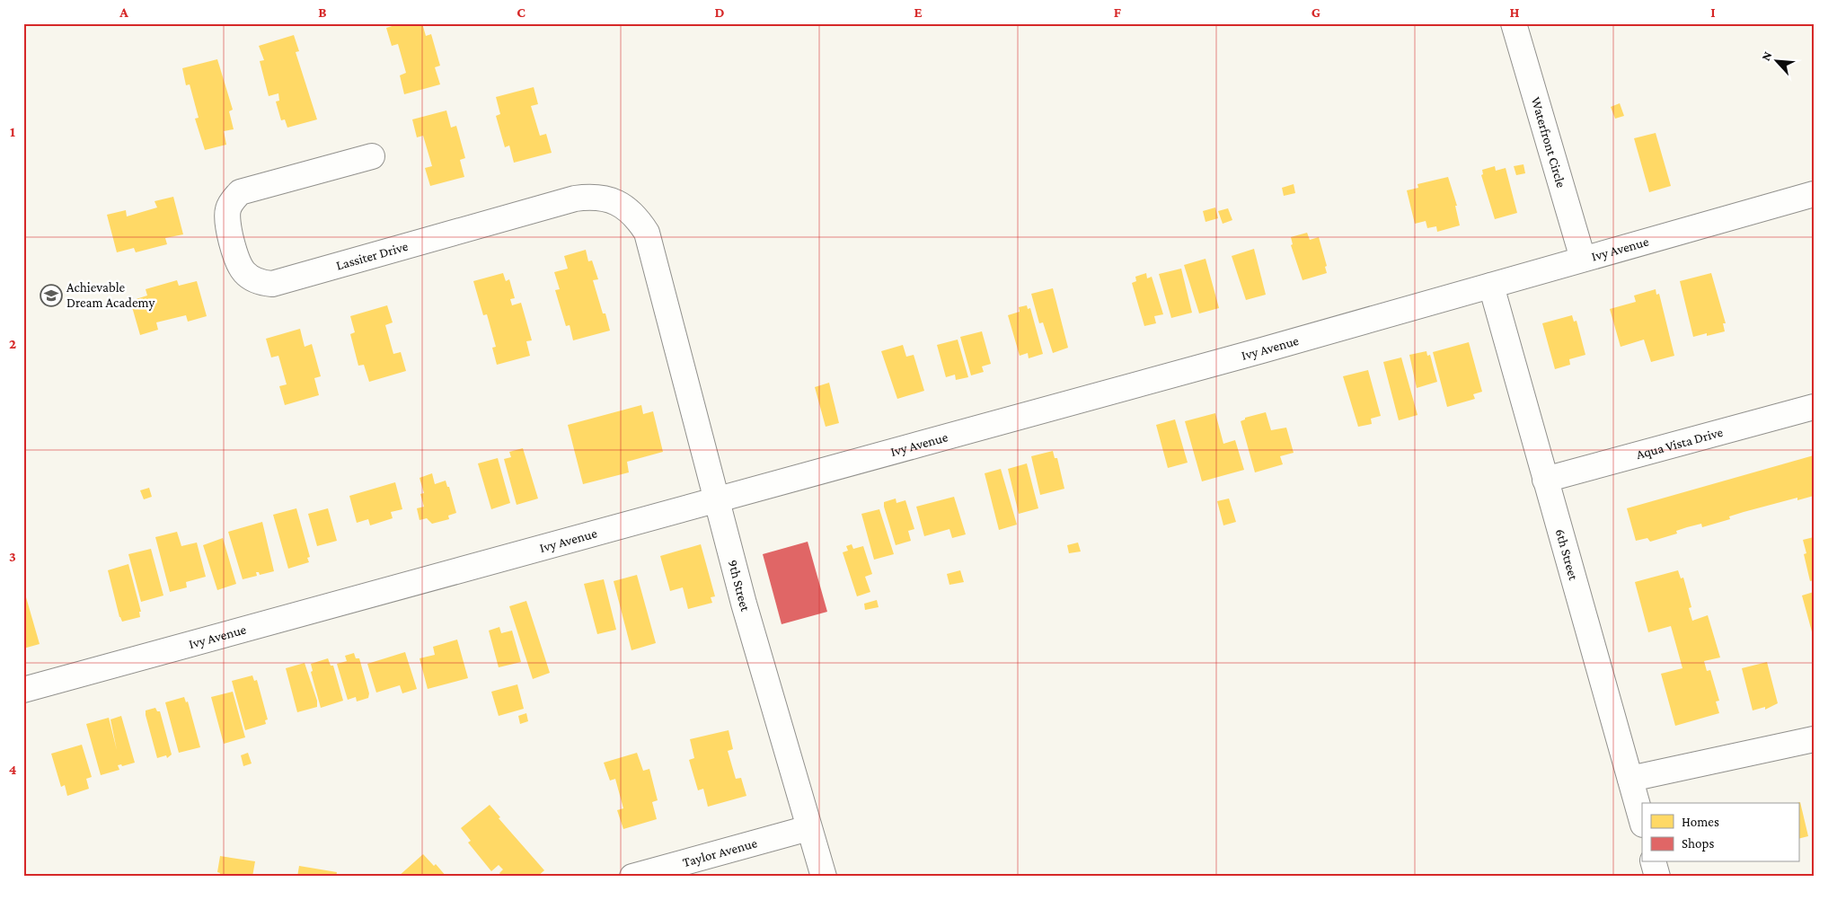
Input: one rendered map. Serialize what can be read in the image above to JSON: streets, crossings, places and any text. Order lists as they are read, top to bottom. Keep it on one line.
{"streets":{"street":["Waterfront Circle","Ivy Avenue","Lassiter Drive","Aqua Vista Drive","6th Street","9th Street","Taylor Avenue"]},"crossings":[["Waterfront Circle","Ivy Avenue"],["Ivy Avenue","6th Street"],["Ivy Avenue","9th Street"],["Lassiter Drive","9th Street"],["Aqua Vista Drive","6th Street"],["9th Street","Taylor Avenue"]],"places":{"school or university":["Achievable Dream Academy"]},"legend":["Homes","Shops"],"north":"top left","grid":{"columns":["A","B","C","D","E","F","G","H","I"],"rows":["1","2","3","4"]}}
